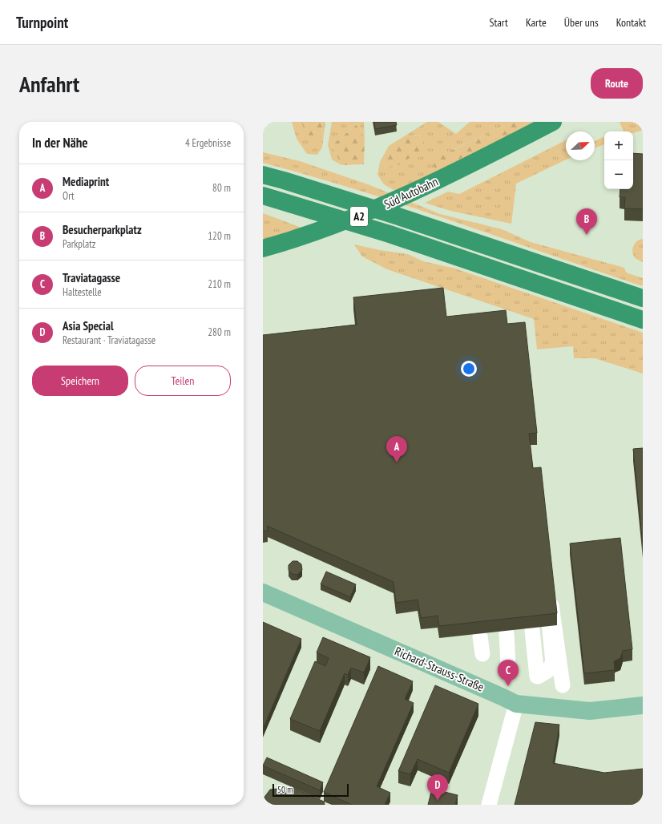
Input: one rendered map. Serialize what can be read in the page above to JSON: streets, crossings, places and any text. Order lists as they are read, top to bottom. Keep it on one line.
{"streets":{"highway":["Süd Autobahn","A2"],"main road":["Richard-Strauss-Straße"]},"scale_bar":"50 m","north":"top right","page":{"header":"Turnpoint","nav":["Start","Karte","Über uns","Kontakt"],"buttons":["Route",["Speichern","Teilen"]],"title":"Anfahrt","heading":["In der Nähe","4 Ergebnisse"],"map_buttons":["+","−"],"list":[{"mark":"A","name":"Mediaprint","note":"Ort","value":"80 m"},{"mark":"B","name":"Besucherparkplatz","note":"Parkplatz","value":"120 m"},{"mark":"C","name":"Traviatagasse","note":"Haltestelle","value":"210 m"},{"mark":"D","name":"Asia Special","note":"Restaurant · Traviatagasse","value":"280 m"}],"pins":["B","A","C","D"],"scale":"50 m"}}
